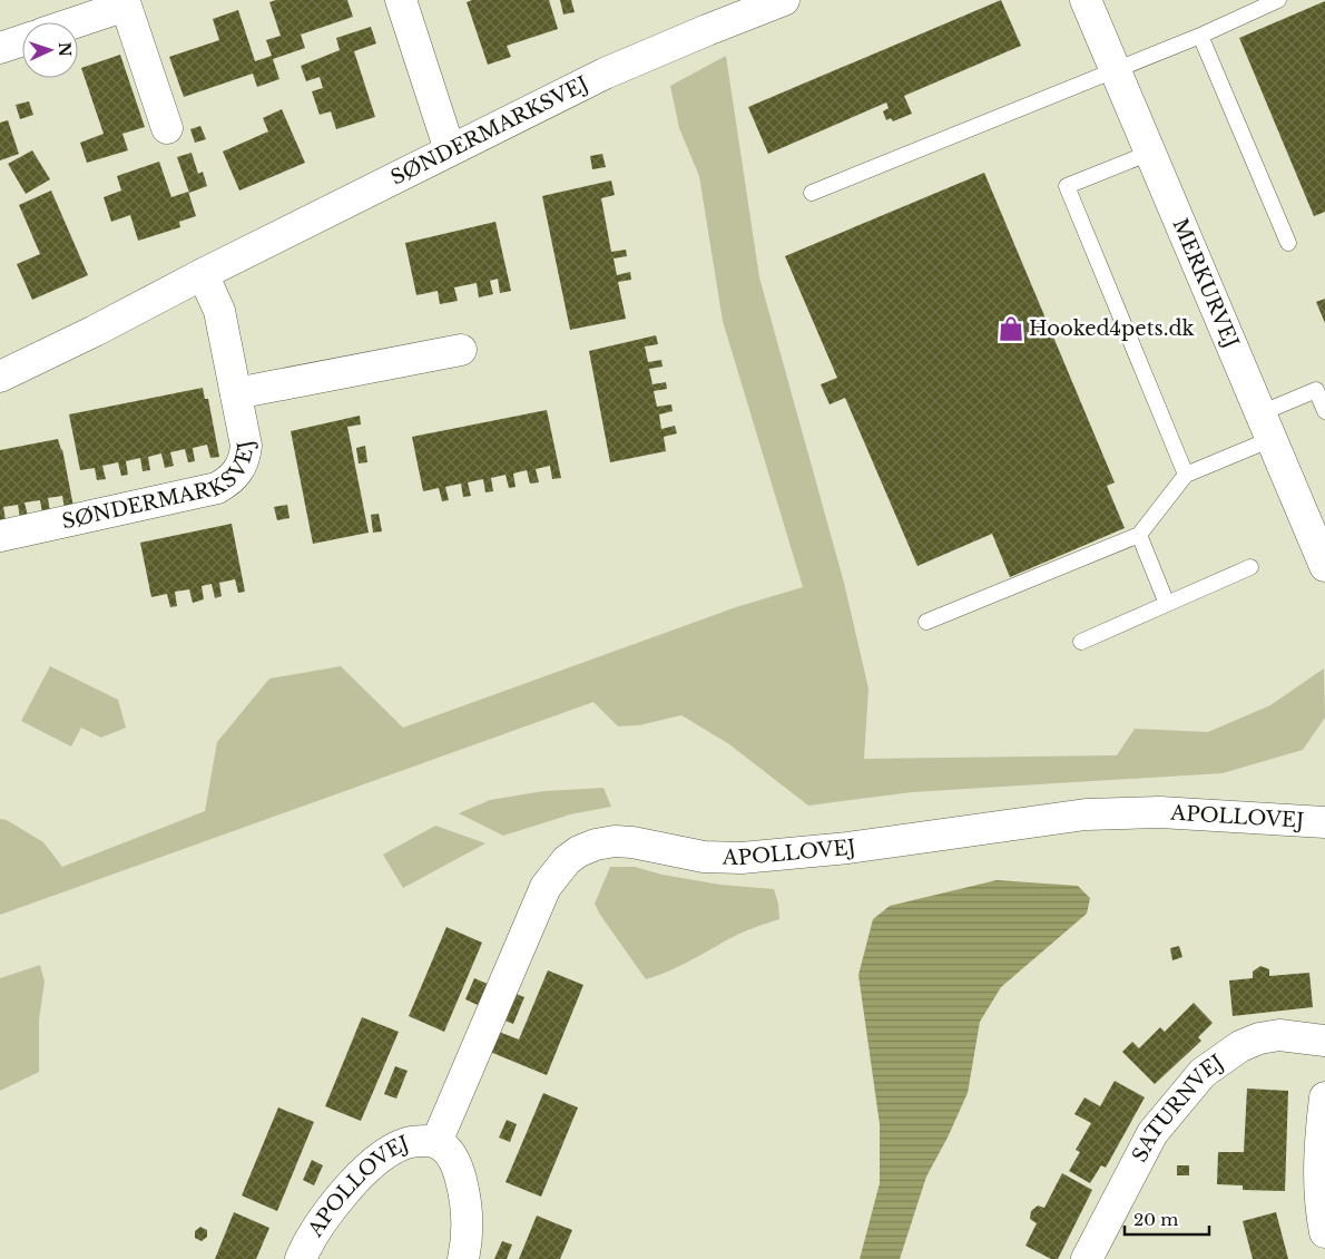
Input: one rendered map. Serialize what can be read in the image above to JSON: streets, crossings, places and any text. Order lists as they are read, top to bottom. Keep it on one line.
{"streets":{"street":["SØNDERMARKSVEJ","MERKURVEJ","APOLLOVEJ","SATURNVEJ"]},"places":{"shop":["Hooked4pets.dk"]},"scale_bar":"20 m","north":"right"}
